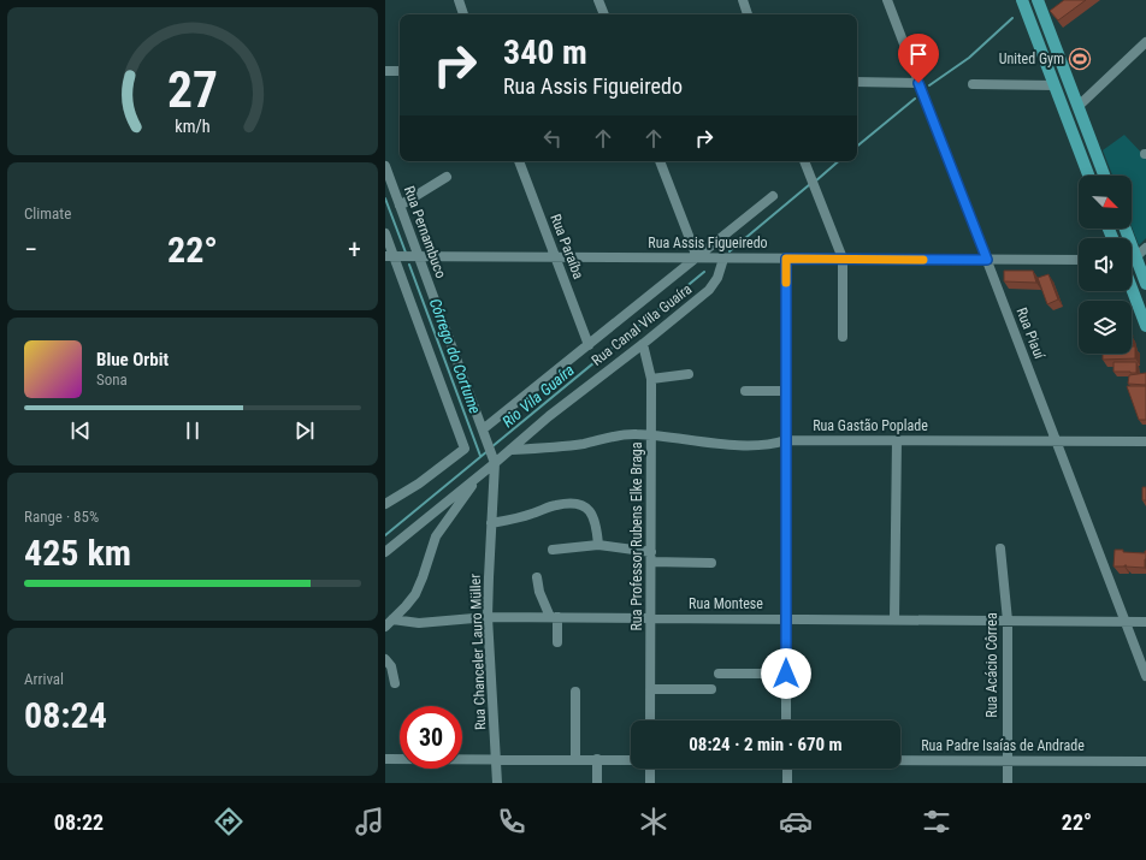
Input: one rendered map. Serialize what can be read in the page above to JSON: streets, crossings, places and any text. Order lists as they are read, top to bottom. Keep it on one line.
{"streets":{"street":["Rua Pernambuco","Rua Assis Figueiredo","Rua Paraíba","Rua Canal Vila Guaíra","Rua Piauí","Rua Gastão Poplade","Rua Professor Rubens Elke Braga","Rua Montese","Rua Chanceler Lauro Müller","Rua Acácio Côrrea","Rua Padre Isaías de Andrade"]},"crossings":[["Rua Pernambuco","Rua Assis Figueiredo"],["Rua Pernambuco","Rua Canal Vila Guaíra"],["Rua Pernambuco","Rua Chanceler Lauro Müller"],["Rua Assis Figueiredo","Rua Paraíba"],["Rua Assis Figueiredo","Rua Canal Vila Guaíra"],["Rua Assis Figueiredo","Rua Piauí"],["Rua Paraíba","Rua Canal Vila Guaíra"],["Rua Canal Vila Guaíra","Rua Gastão Poplade"],["Rua Canal Vila Guaíra","Rua Professor Rubens Elke Braga"],["Rua Canal Vila Guaíra","Rua Chanceler Lauro Müller"],["Rua Piauí","Rua Gastão Poplade"],["Rua Piauí","Rua Montese"],["Rua Gastão Poplade","Rua Professor Rubens Elke Braga"],["Rua Professor Rubens Elke Braga","Rua Montese"],["Rua Montese","Rua Chanceler Lauro Müller"],["Rua Montese","Rua Acácio Côrrea"],["Rua Acácio Côrrea","Rua Padre Isaías de Andrade"]],"water":["Córrego do Cortume","Rio Vila Guaíra"],"places":{"sports":["United Gym"]},"north":"bottom right","page":{"turn":["340 m","Rua Assis Figueiredo"],"tile":["Climate",["Range · 85%","425 km"],["Arrival","08:24"]],"heat":["−","22°","+"],"song":["Blue Orbit","Sona"],"limit":"30","trip":"08:24 · 2 min · 670 m","tabs":["08:22","22°"],"gauge":["27","km/h"]}}
